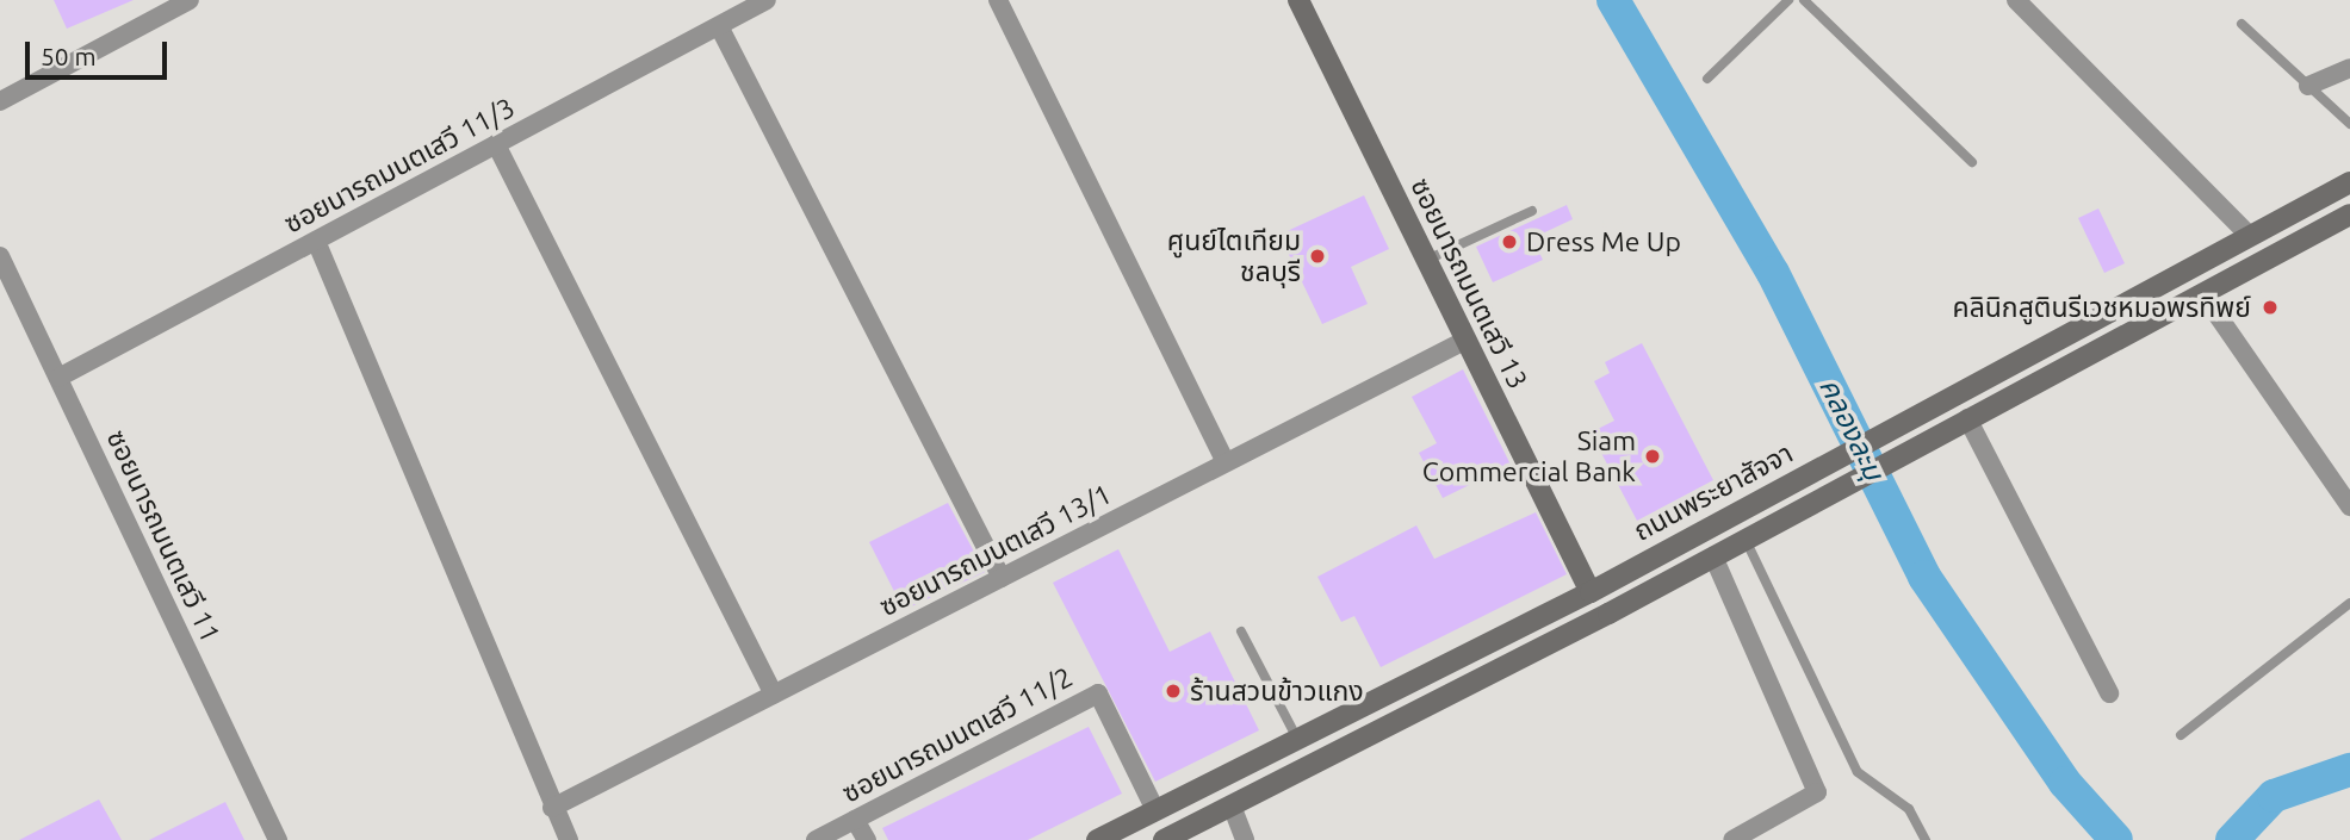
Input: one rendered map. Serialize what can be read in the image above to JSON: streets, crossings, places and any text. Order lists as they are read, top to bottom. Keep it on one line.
{"streets":{"main road":["ซอยนารถมนตเสวี 13","ถนนพระยาสัจจา"],"street":["ซอยนารถมนตเสวี 11/3","ซอยนารถมนตเสวี 11","ซอยนารถมนตเสวี 13/1","ซอยนารถมนตเสวี 11/2"]},"crossings":[["ซอยนารถมนตเสวี 11/3","ซอยนารถมนตเสวี 11"],["ซอยนารถมนตเสวี 13","ถนนพระยาสัจจา"],["ซอยนารถมนตเสวี 13","ซอยนารถมนตเสวี 13/1"],["ถนนพระยาสัจจา","ซอยนารถมนตเสวี 11/2"]],"water":["คลองละมุ"],"places":["Dress Me Up","ศูนย์ไตเทียม ชลบุรี","คลินิกสูตินรีเวชหมอพรทิพย์","Siam Commercial Bank","ร้านสวนข้าวแกง"],"scale_bar":"50 m"}
